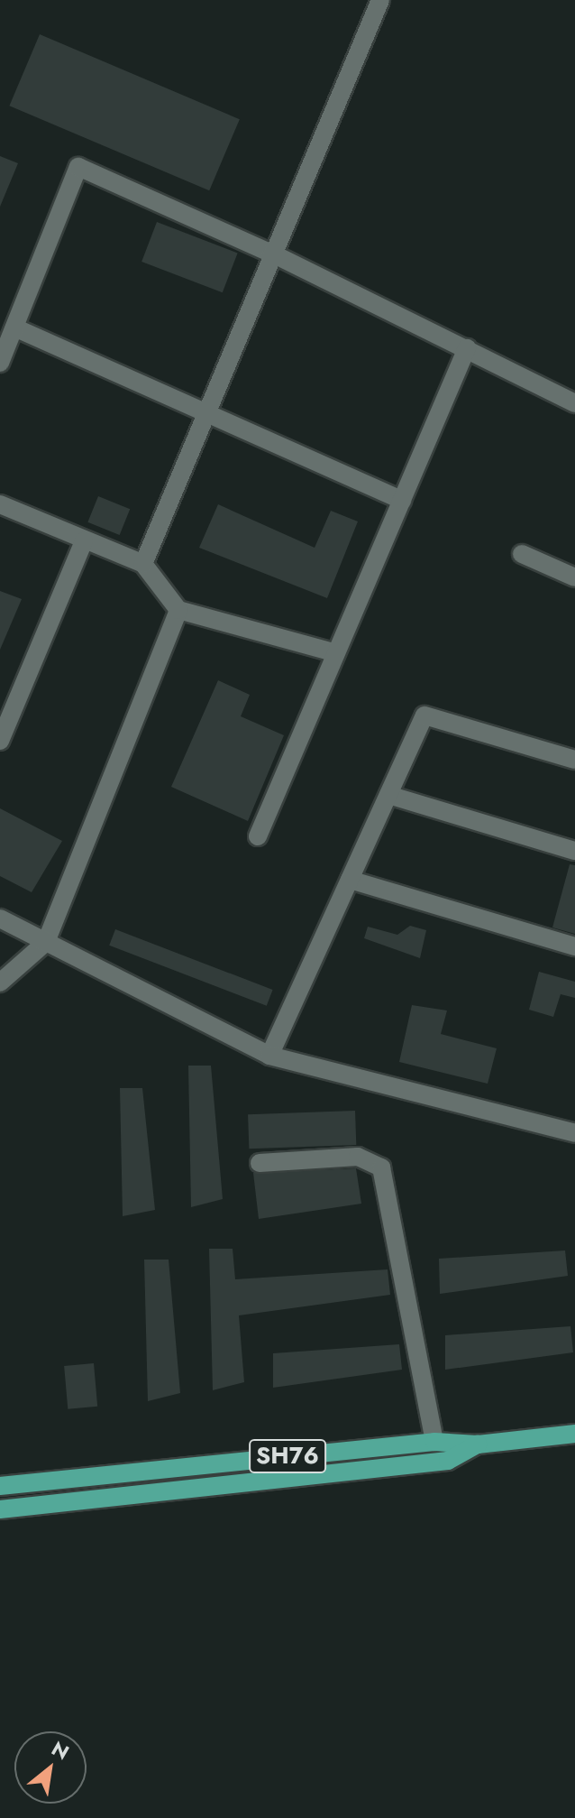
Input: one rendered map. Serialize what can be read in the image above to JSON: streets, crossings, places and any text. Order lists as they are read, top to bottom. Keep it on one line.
{"streets":{"main road":["SH76"]},"north":"top right"}
